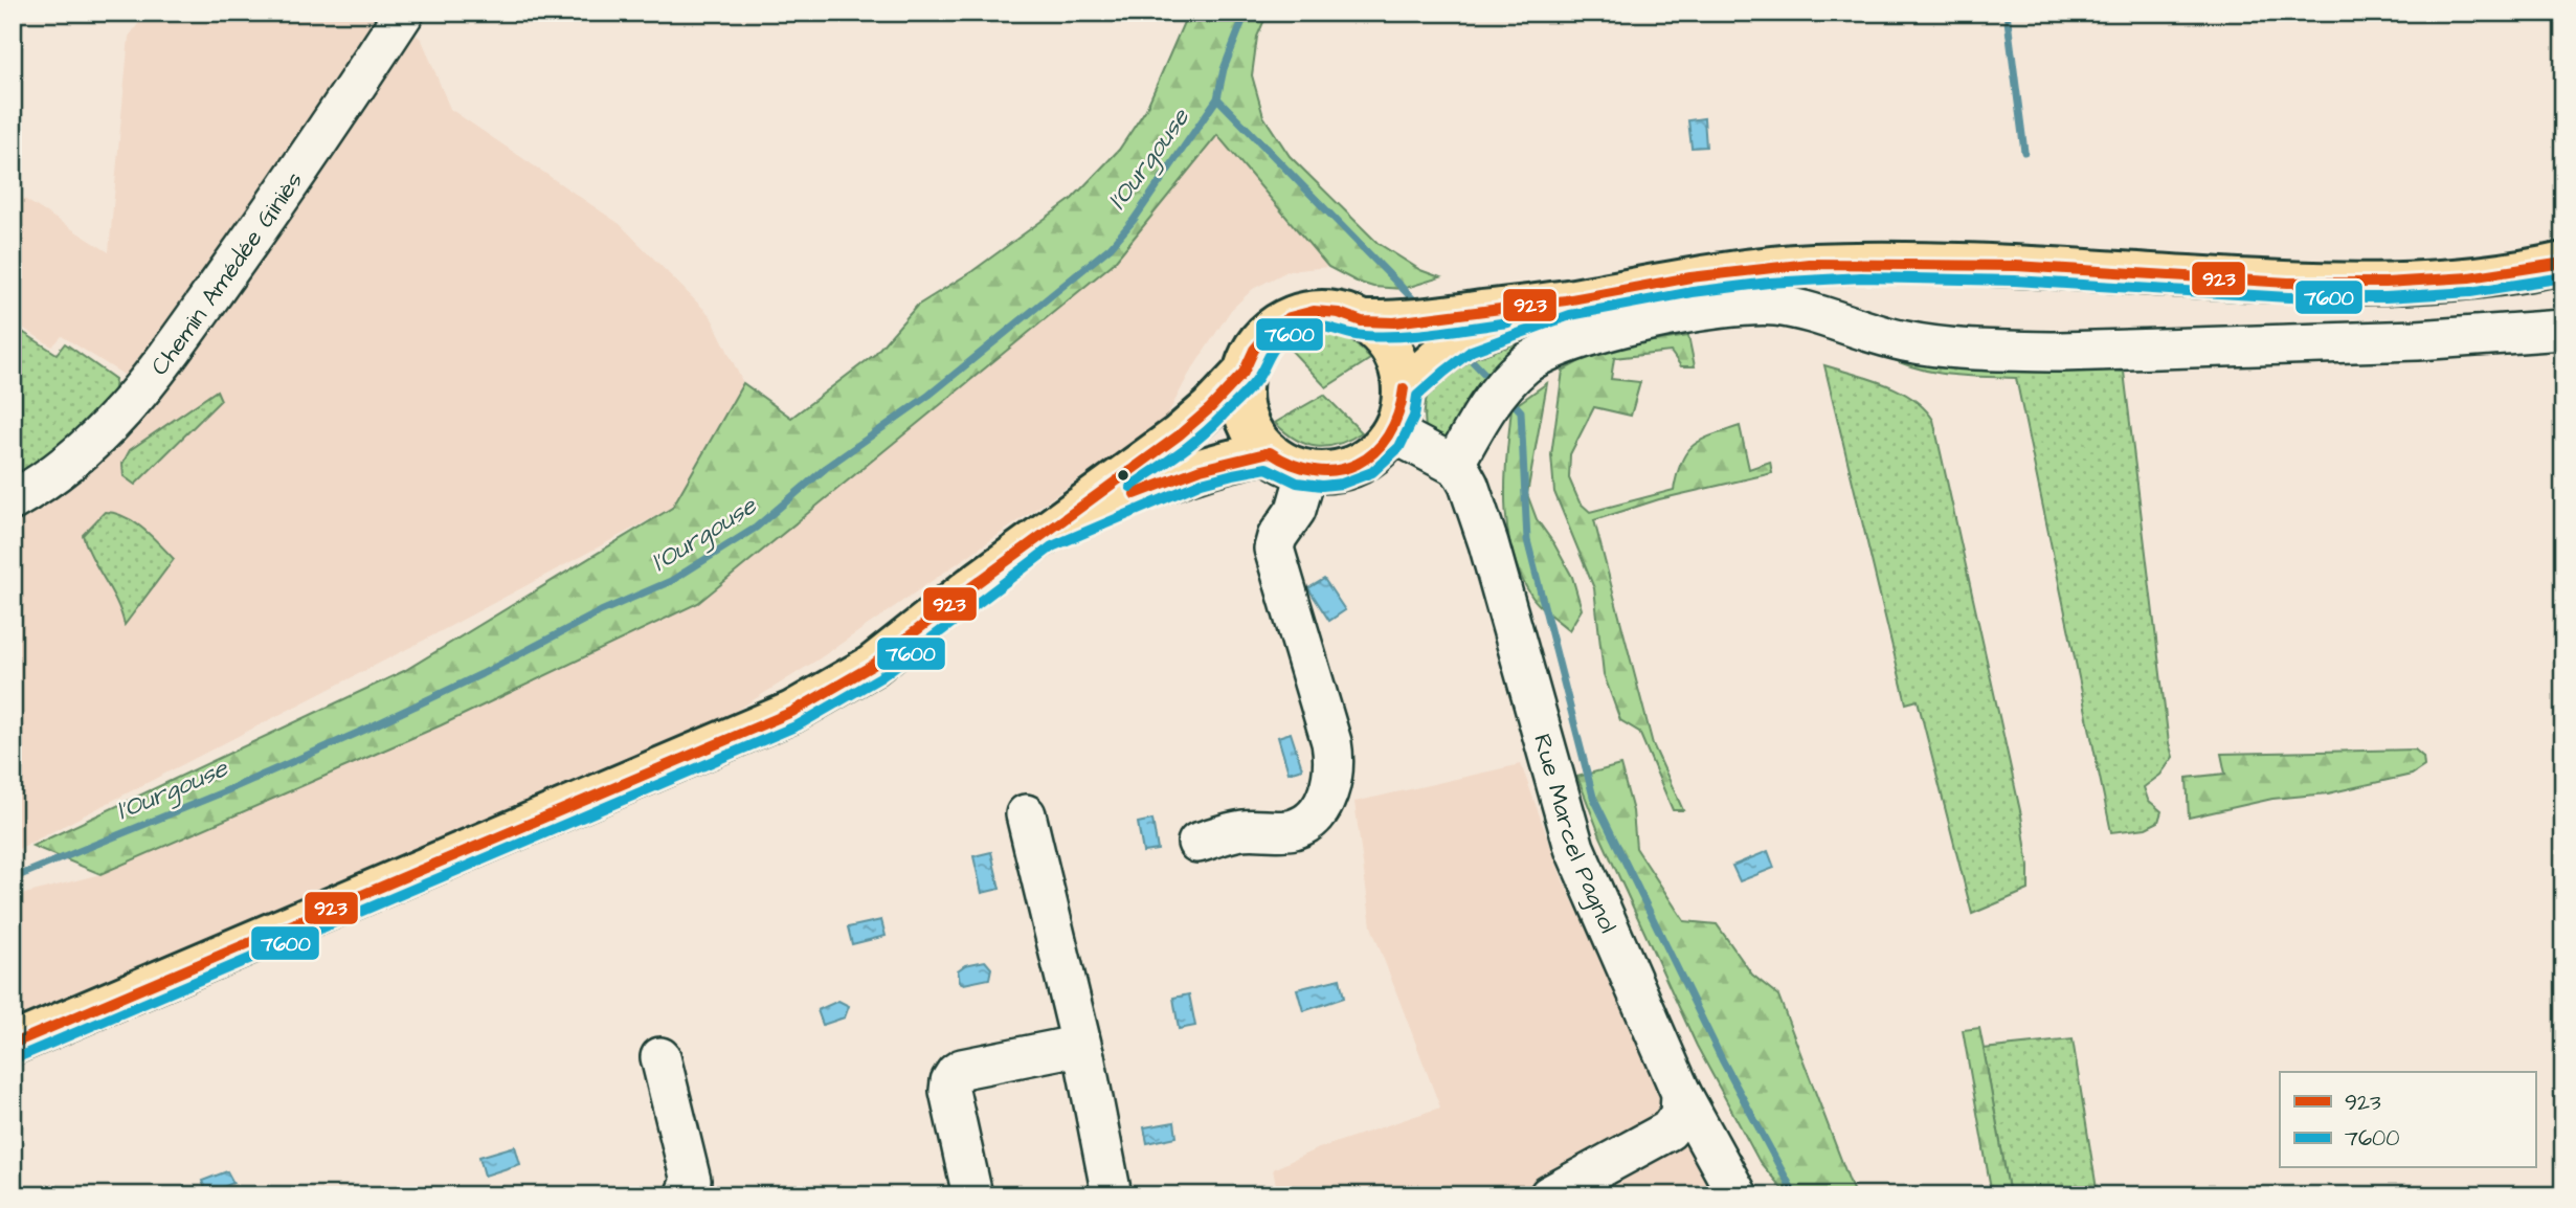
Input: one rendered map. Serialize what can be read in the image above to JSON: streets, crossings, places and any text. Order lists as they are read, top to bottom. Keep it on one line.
{"streets":{"street":["Chemin Amédée Giniès","Rue Marcel Pagnol"]},"water":["l'Ourgouse"],"lines":["transit line 923","transit line 7600"],"legend":["923","7600"]}
